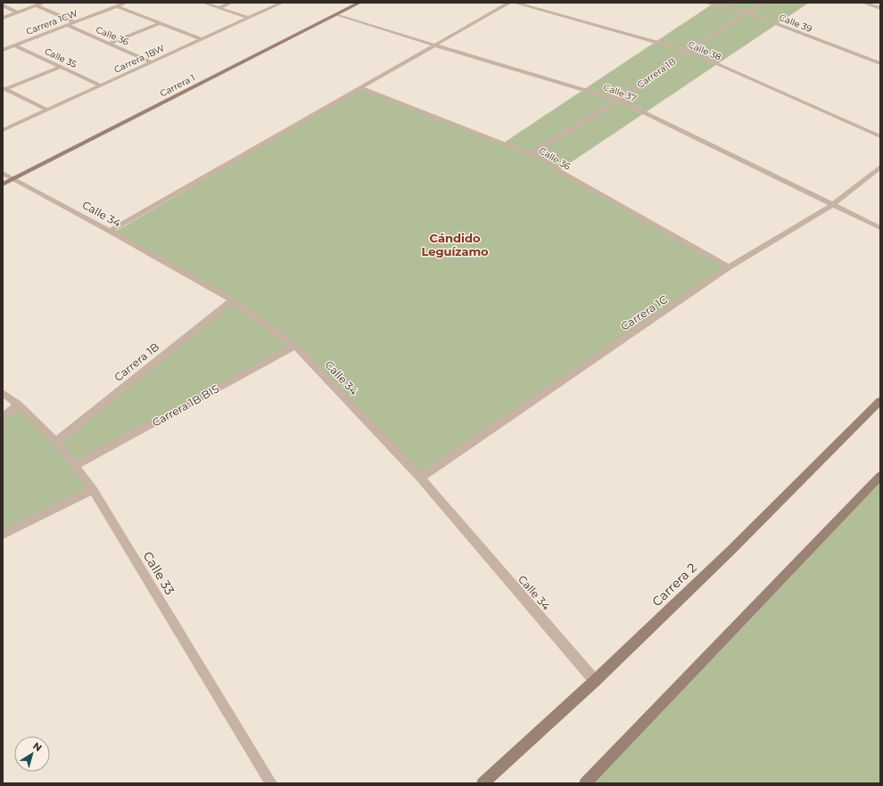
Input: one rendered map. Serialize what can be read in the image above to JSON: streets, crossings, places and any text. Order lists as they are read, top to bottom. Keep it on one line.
{"streets":{"main road":["Carrera 1","Carrera 2"],"street":["Carrera 1CW","Calle 39","Calle 36","Calle 38","Calle 35","Carrera 1BW","Carrera 1B","Calle 37","Calle 34","Carrera 1C","Carrera 1B BIS","Calle 33"]},"crossings":[["Carrera 1CW","Calle 36"],["Carrera 1CW","Calle 35"],["Calle 39","Carrera 1B"],["Calle 36","Carrera 1BW"],["Calle 36","Carrera 1B"],["Calle 36","Carrera 1C"],["Calle 38","Carrera 1B"],["Calle 35","Carrera 1BW"],["Carrera 1B","Calle 37"],["Carrera 1B","Calle 34"],["Carrera 1B","Calle 33"],["Carrera 1","Calle 37"],["Carrera 1","Calle 34"],["Calle 37","Carrera 1C"],["Calle 34","Carrera 1C"],["Calle 34","Carrera 1B BIS"],["Calle 34","Carrera 2"],["Carrera 1B BIS","Calle 33"]],"districts":["Cándido Leguízamo"],"north":"top right"}
